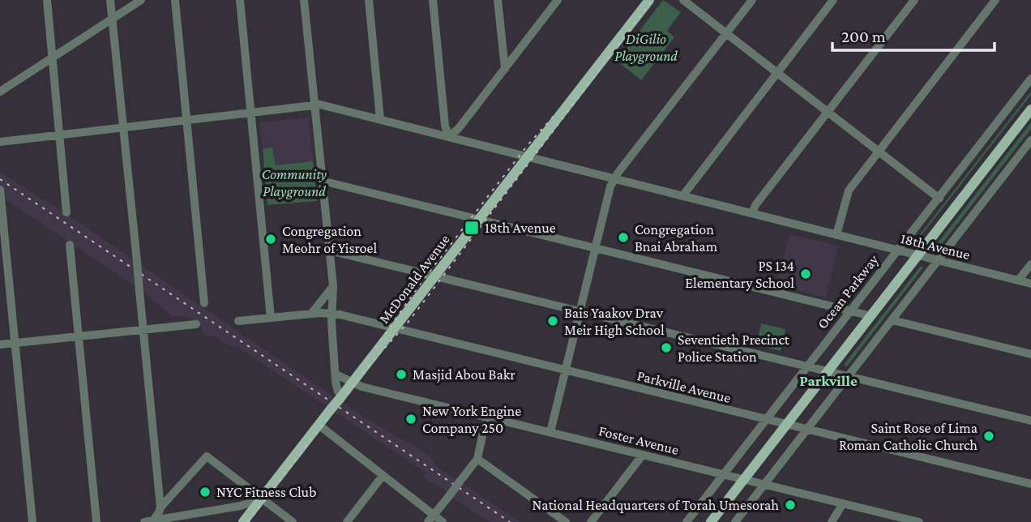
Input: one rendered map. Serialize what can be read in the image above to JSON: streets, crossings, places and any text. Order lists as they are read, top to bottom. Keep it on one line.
{"streets":{"main road":["McDonald Avenue"],"street":["18th Avenue","Ocean Parkway","Parkville Avenue","Foster Avenue"]},"crossings":[["18th Avenue","McDonald Avenue"],["18th Avenue","Ocean Parkway"],["McDonald Avenue","Parkville Avenue"],["McDonald Avenue","Foster Avenue"],["Ocean Parkway","Parkville Avenue"],["Ocean Parkway","Foster Avenue"]],"districts":["Parkville"],"parks":["DiGilio Playground","Community Playground"],"places":{"transit":["18th Avenue"],"other":["Congregation Bnai Abraham","Congregation Meohr of Yisroel","PS 134 Elementary School","Bais Yaakov Drav Meir High School","Seventieth Precinct Police Station","Masjid Abou Bakr","New York Engine Company 250","Saint Rose of Lima Roman Catholic Church","NYC Fitness Club","National Headquarters of Torah Umesorah"]},"scale_bar":"200 m"}
